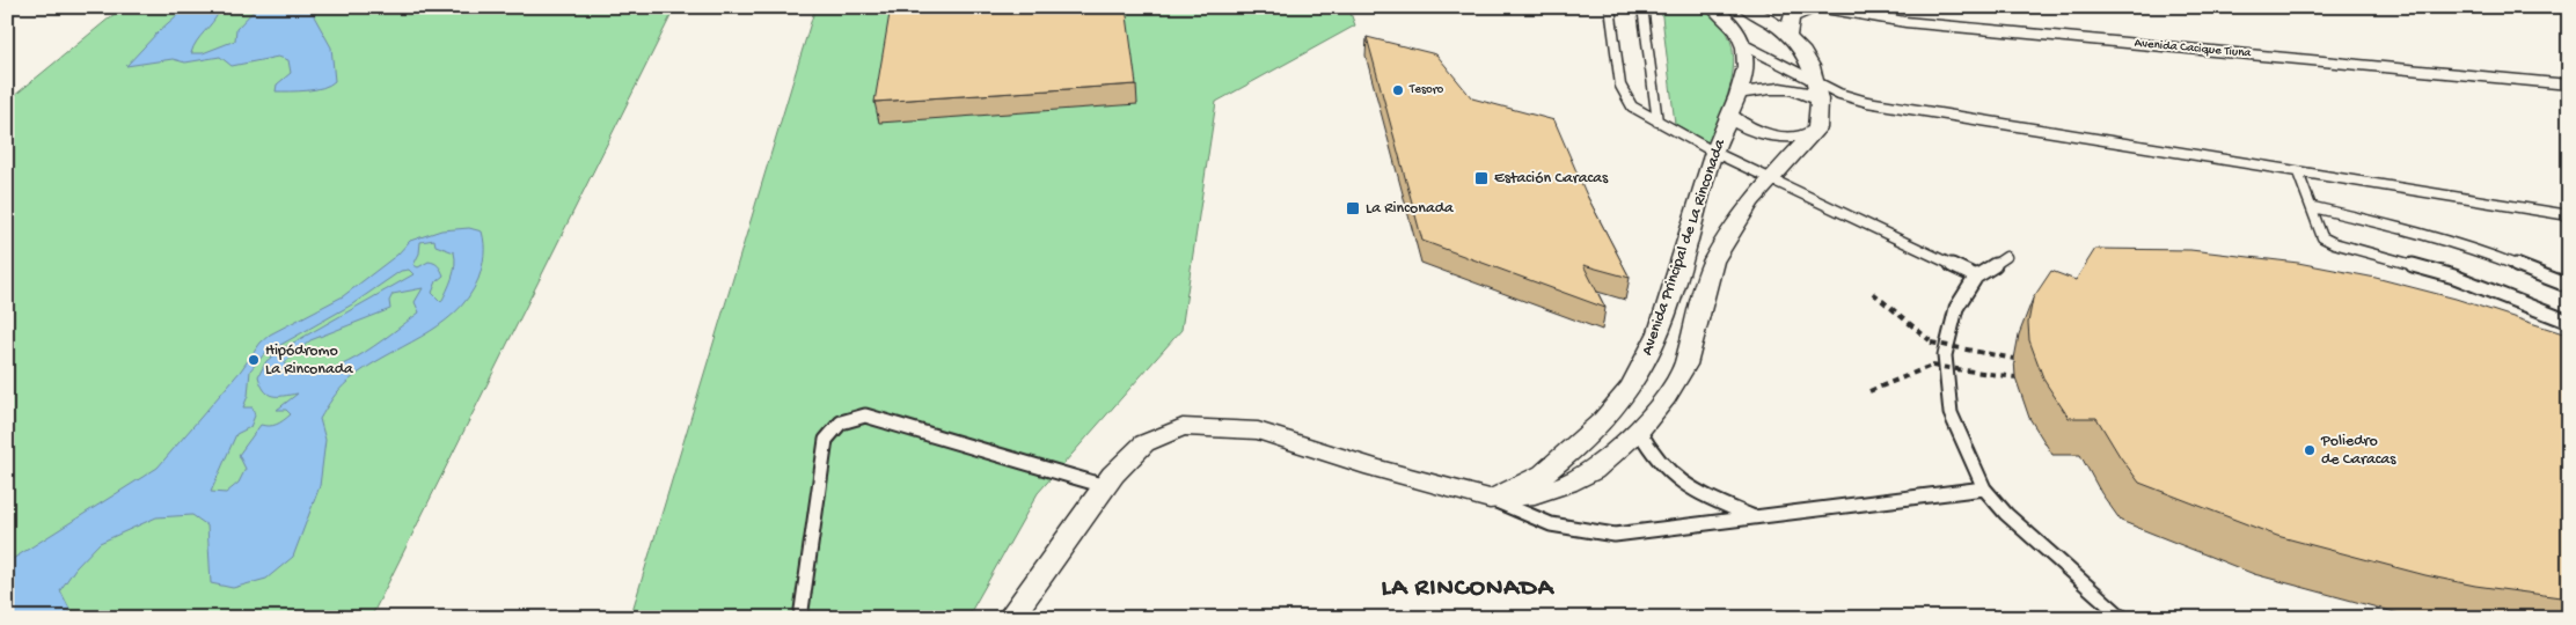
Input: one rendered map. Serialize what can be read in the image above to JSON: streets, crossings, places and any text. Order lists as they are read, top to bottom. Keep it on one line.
{"streets":{"street":["Avenida Cacique Tiuna","Avenida Principal de La Rinconada"]},"districts":["LA RINCONADA"],"places":{"other":["Tesoro","Hipódromo La Rinconada","Poliedro de Caracas"],"transit":["Estación Caracas","La Rinconada"]}}
